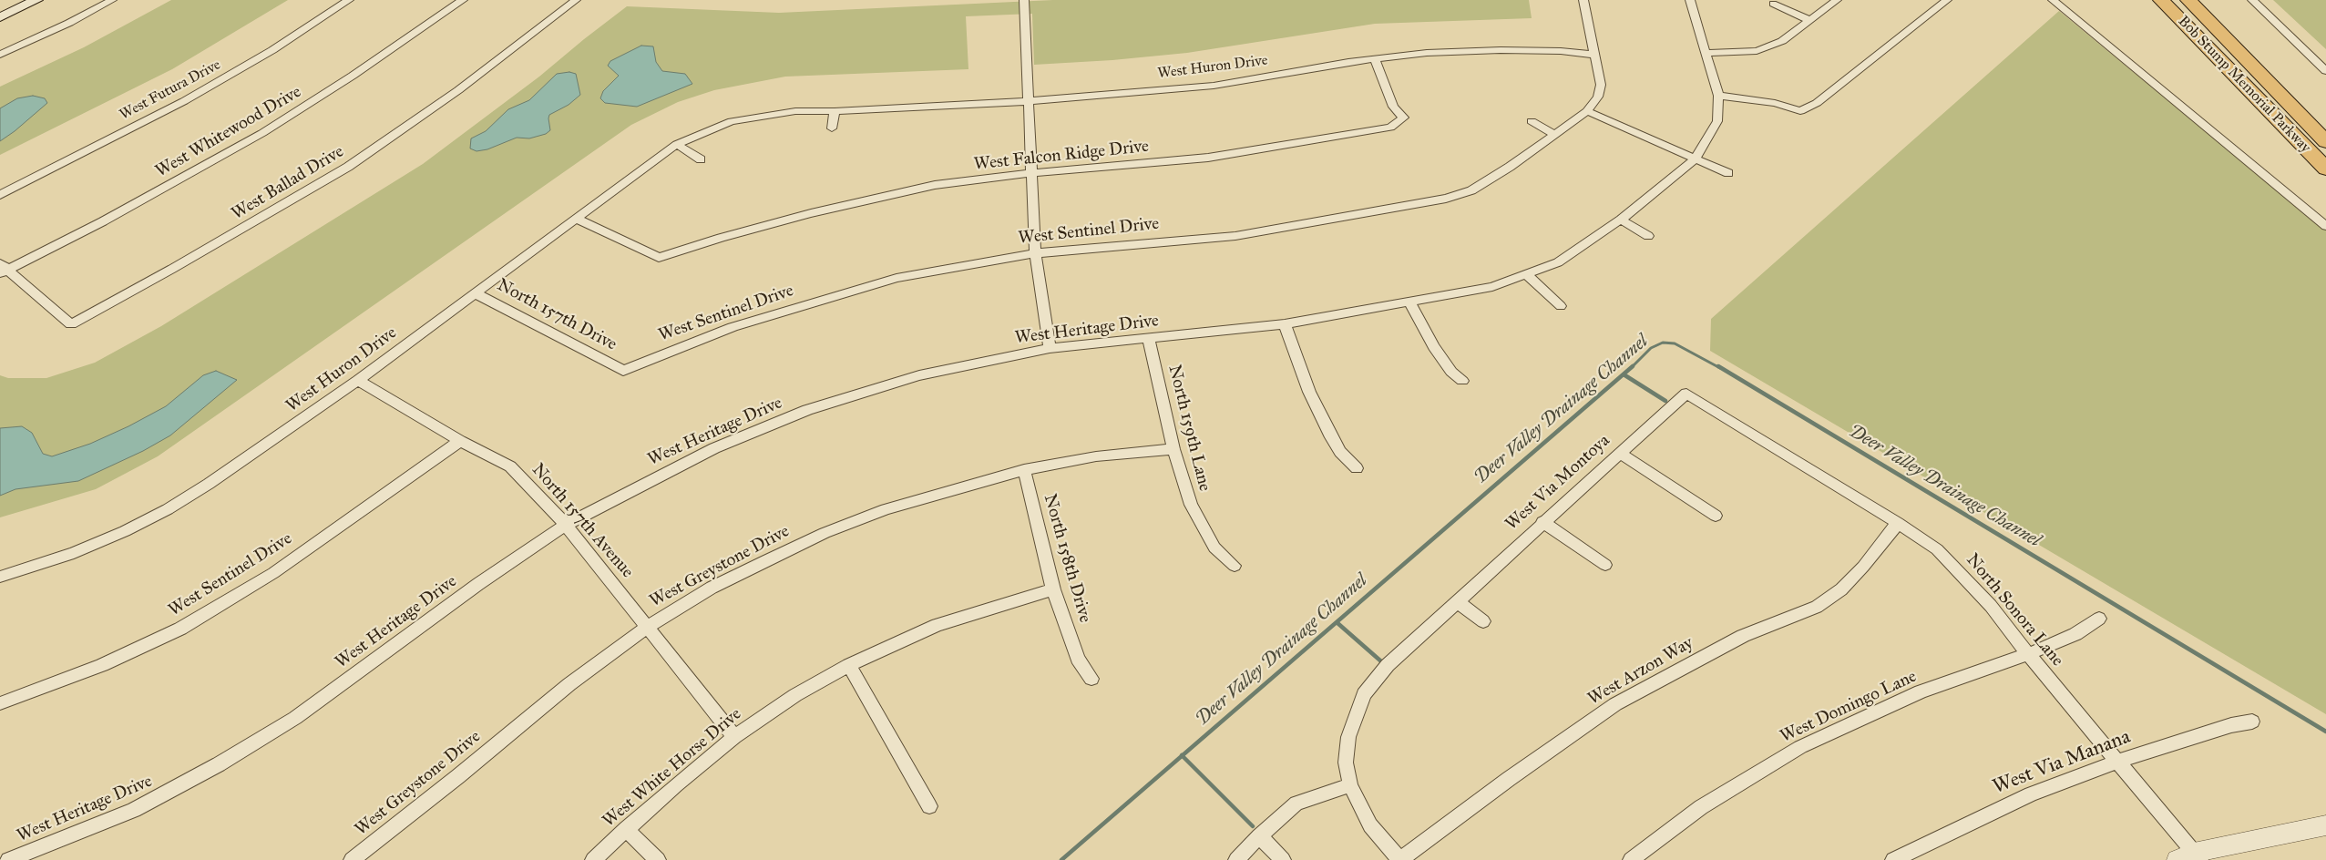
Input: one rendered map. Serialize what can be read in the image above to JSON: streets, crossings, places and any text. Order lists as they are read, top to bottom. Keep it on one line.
{"streets":{"highway":["Bob Stump Memorial Parkway"],"street":["West Huron Drive","West Futura Drive","West Whitewood Drive","West Falcon Ridge Drive","West Ballad Drive","West Sentinel Drive","North 157th Drive","West Heritage Drive","North 159th Lane","West Via Montoya","North 157th Avenue","North 158th Drive","West Greystone Drive","North Sonora Lane","West Arzon Way","West Domingo Lane","West Via Manana","West White Horse Drive"]},"crossings":[["West Huron Drive","West Falcon Ridge Drive"],["West Huron Drive","West Sentinel Drive"],["West Huron Drive","North 157th Drive"],["West Huron Drive","North 157th Avenue"],["West Whitewood Drive","West Ballad Drive"],["West Sentinel Drive","North 157th Drive"],["West Sentinel Drive","North 157th Avenue"],["West Heritage Drive","North 159th Lane"],["West Heritage Drive","North 157th Avenue"],["North 159th Lane","West Greystone Drive"],["West Via Montoya","North Sonora Lane"],["West Via Montoya","West Arzon Way"],["North 157th Avenue","West Greystone Drive"],["North 157th Avenue","West White Horse Drive"],["North 158th Drive","West Greystone Drive"],["North 158th Drive","West White Horse Drive"],["North Sonora Lane","West Arzon Way"],["North Sonora Lane","West Domingo Lane"],["North Sonora Lane","West Via Manana"]],"water":["Deer Valley Drainage Channel"]}
